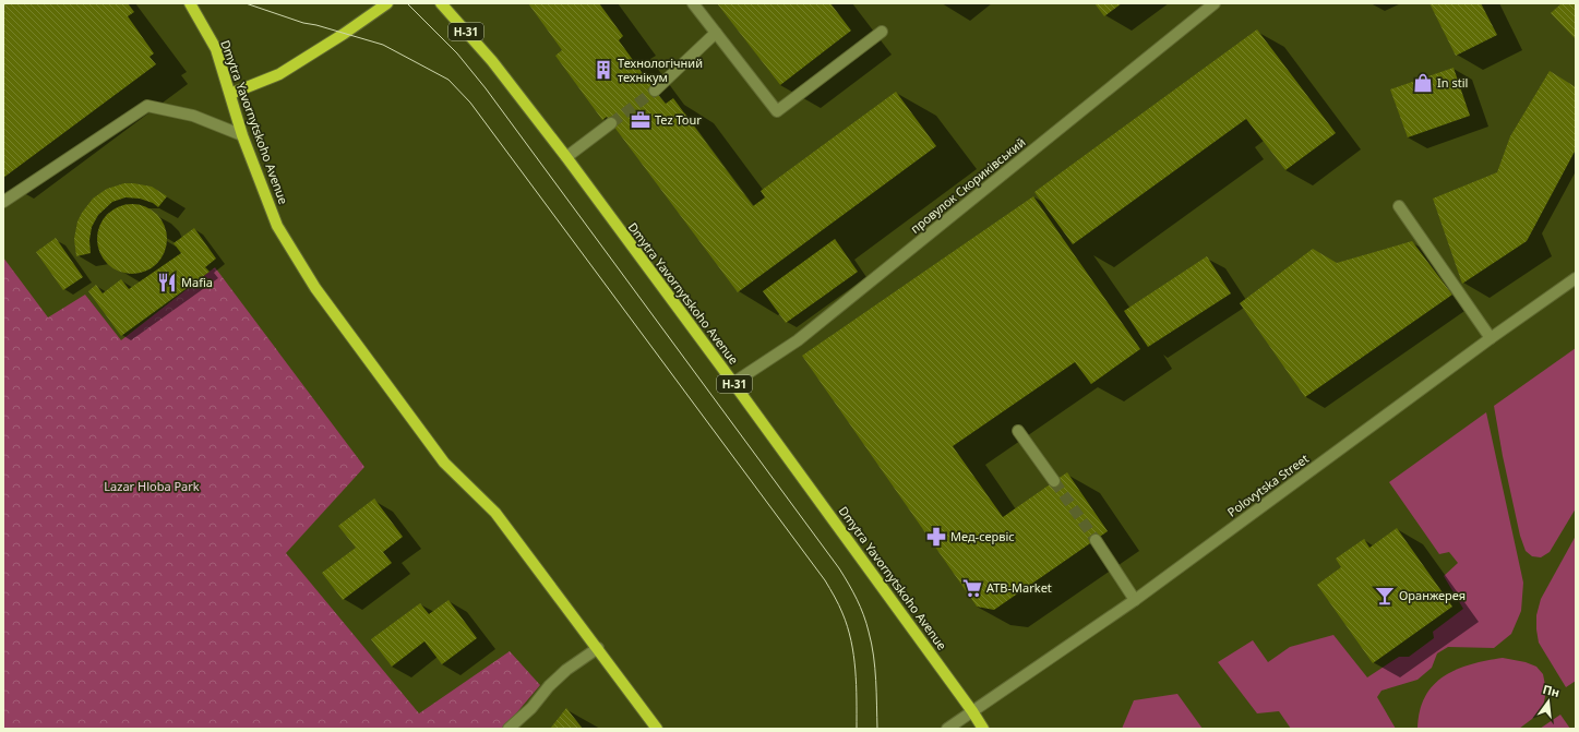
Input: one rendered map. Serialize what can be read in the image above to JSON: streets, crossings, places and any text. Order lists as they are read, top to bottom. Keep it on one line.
{"streets":{"main road":["Н-31","Dmytra Yavornytskoho Avenue"],"street":["провулок Скориківський","Polovytska Street"]},"crossings":[["Dmytra Yavornytskoho Avenue","провулок Скориківський"],["Dmytra Yavornytskoho Avenue","Polovytska Street"]],"parks":["Lazar Hloba Park"],"places":{"building":["Технологічний технікум"],"shop":["In stil"],"office":["Tez Tour"],"restaurant":["Mafia"],"pharmacy":["Мед-сервіс"],"supermarket":["ATB-Market"],"bar":["Оранжерея"]},"north":"top"}
